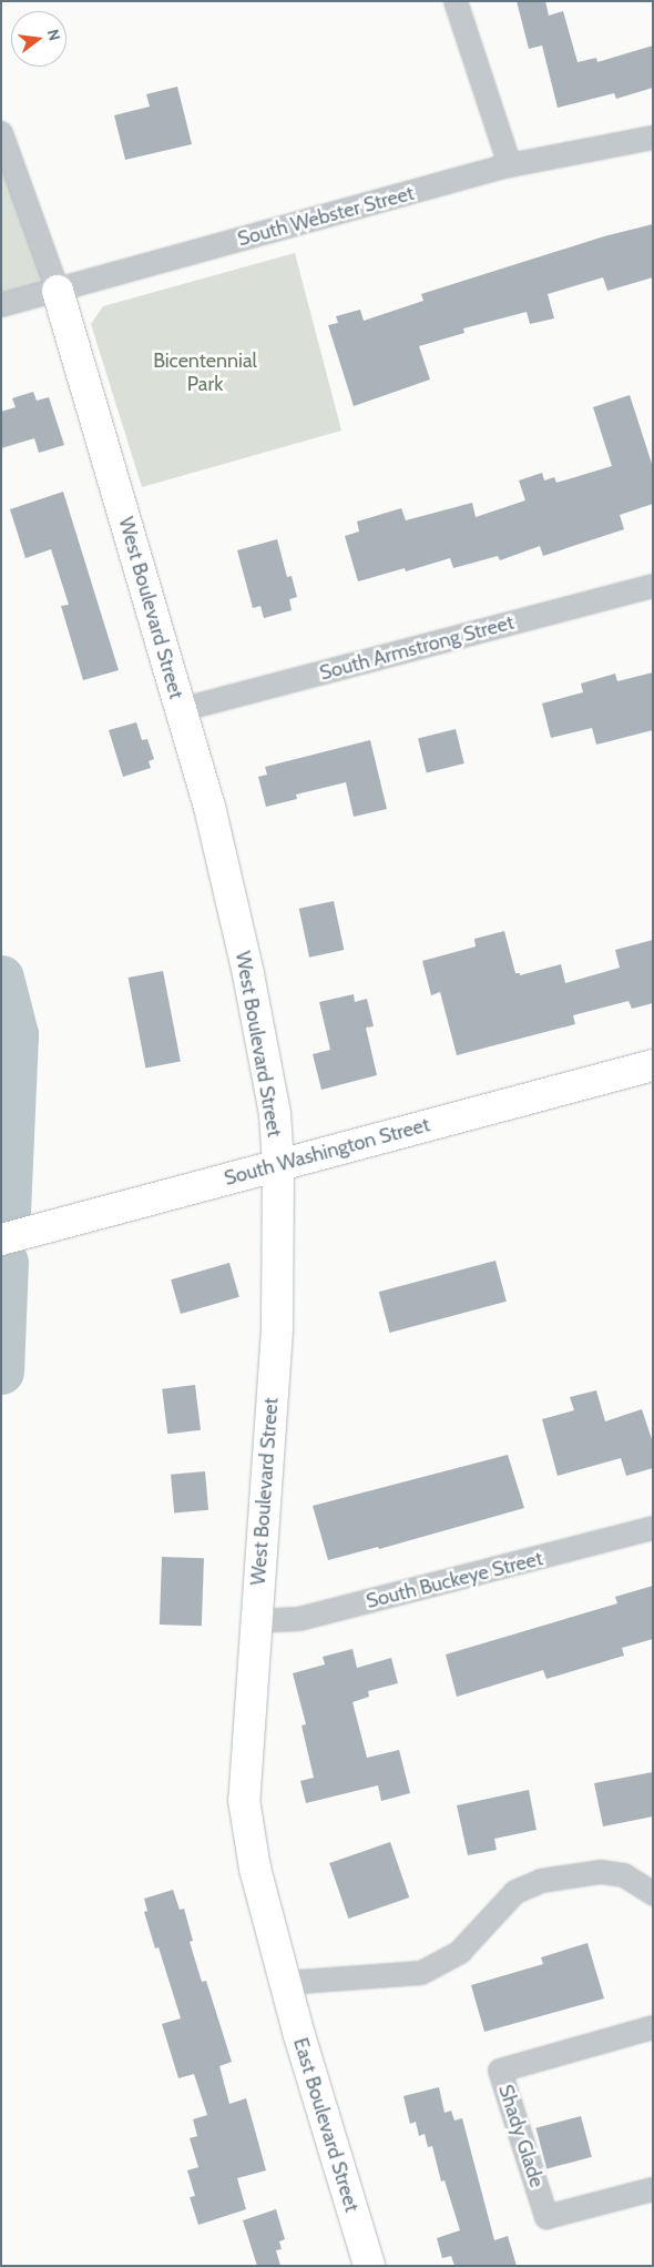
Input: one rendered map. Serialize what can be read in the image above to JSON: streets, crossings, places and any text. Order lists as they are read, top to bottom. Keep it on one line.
{"streets":{"main road":["West Boulevard Street","South Washington Street","East Boulevard Street"],"street":["South Webster Street","South Armstrong Street","South Buckeye Street","Shady Glade"]},"crossings":[["South Webster Street","West Boulevard Street"],["West Boulevard Street","South Armstrong Street"],["West Boulevard Street","South Washington Street"],["West Boulevard Street","South Buckeye Street"],["West Boulevard Street","East Boulevard Street"]],"parks":["Bicentennial Park"],"north":"right"}
